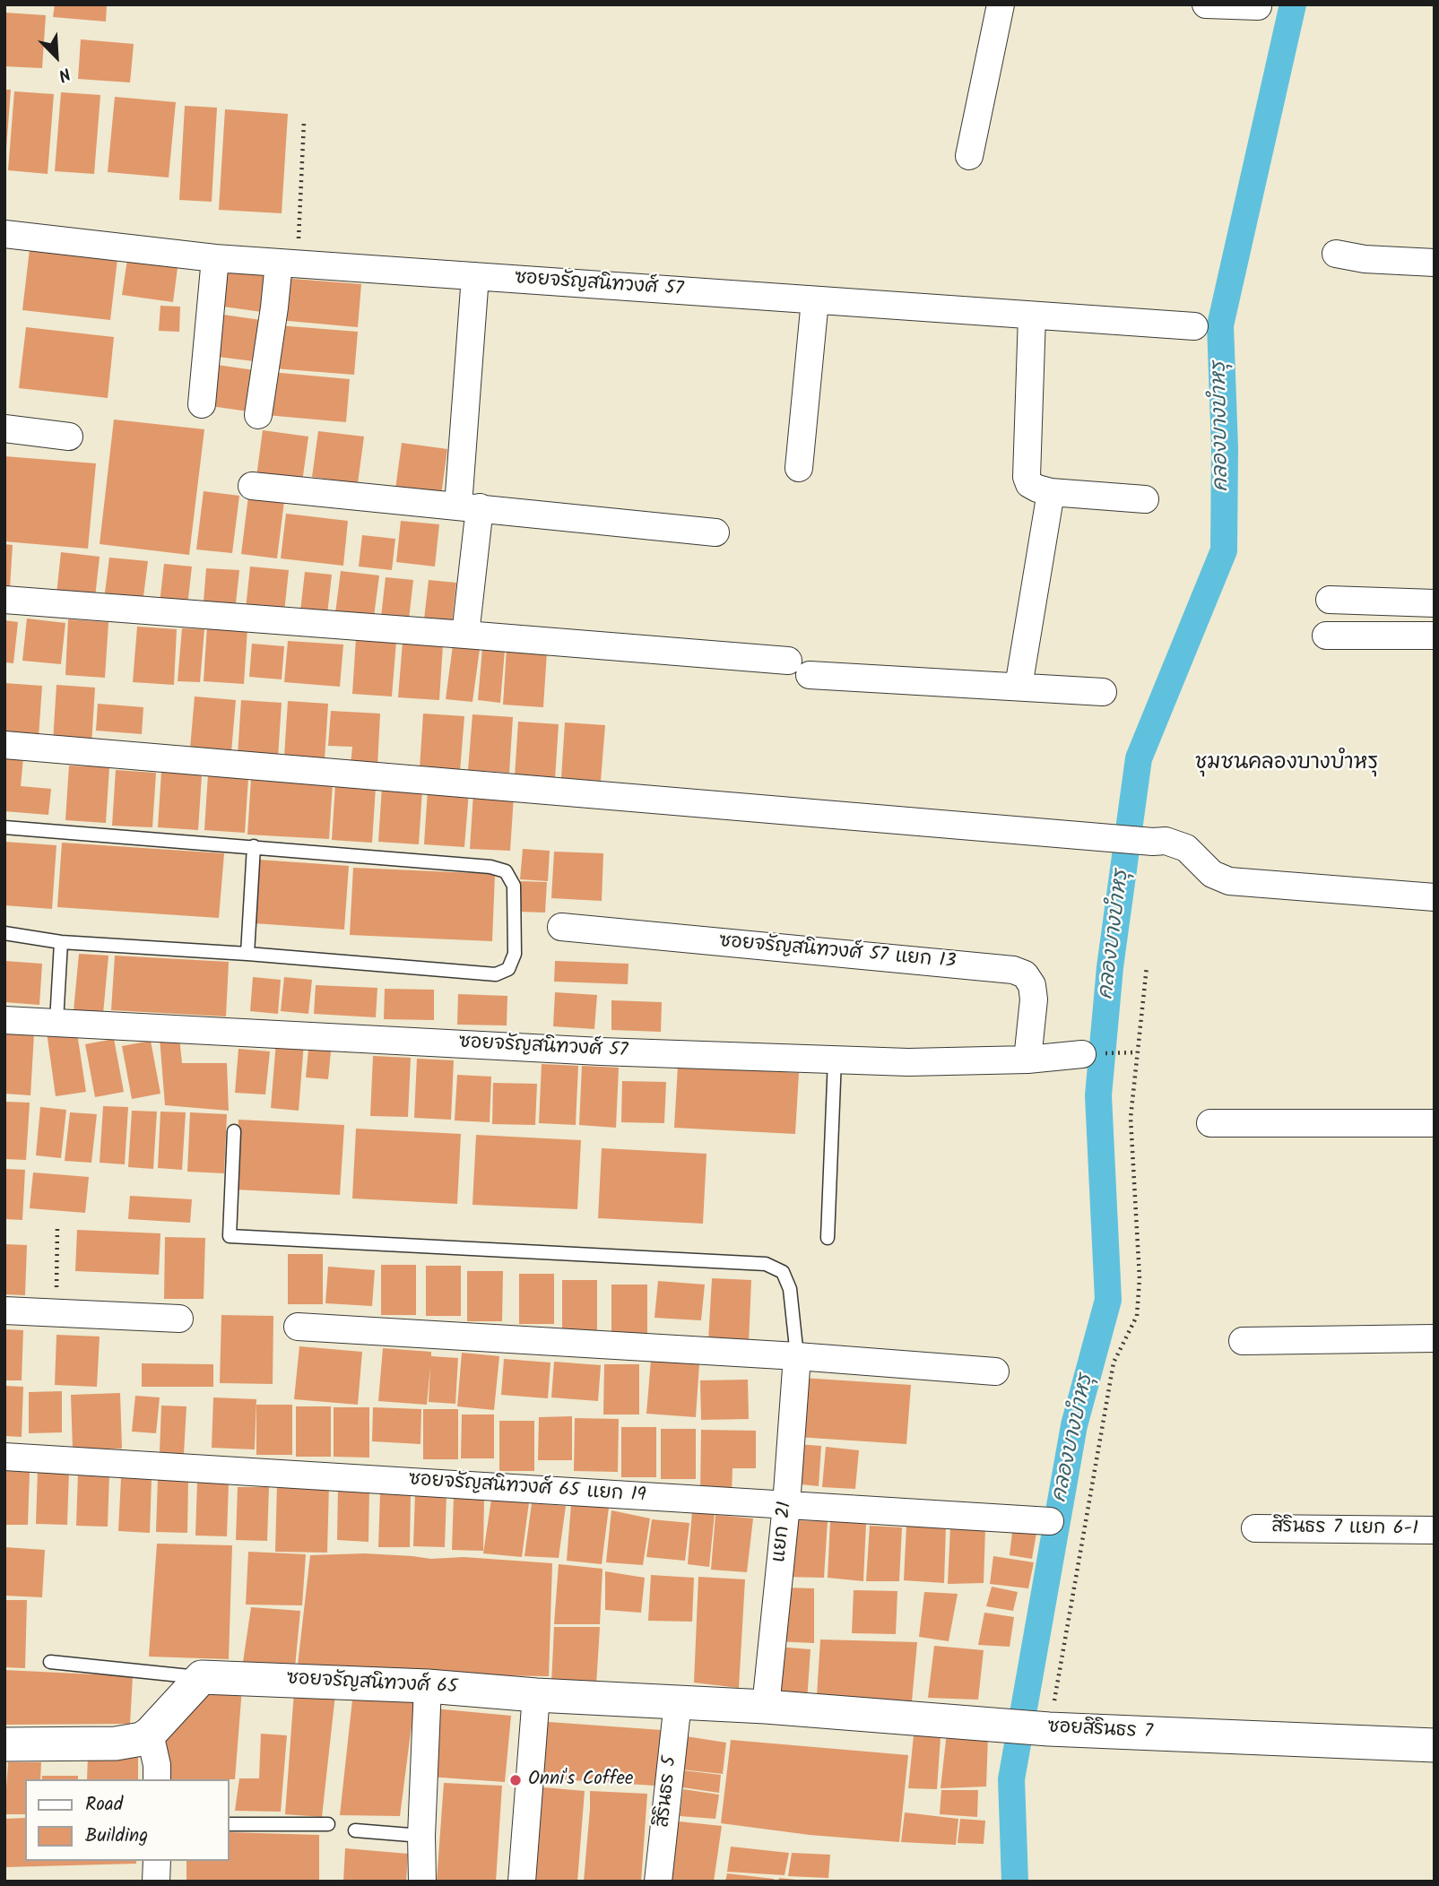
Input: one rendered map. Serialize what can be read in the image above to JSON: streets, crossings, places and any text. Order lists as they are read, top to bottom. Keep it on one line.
{"streets":{"street":["ซอยจรัญสนิทวงศ์ 57","ซอยจรัญสนิทวงศ์ 57 แยก 13","ซอยจรัญสนิทวงศ์ 65 แยก 19","สิรินธร 7 แยก 6-1","แยก 21","ซอยจรัญสนิทวงศ์ 65","ซอยสิรินธร 7","สิรินธร 5"]},"crossings":[["ซอยจรัญสนิทวงศ์ 57","ซอยจรัญสนิทวงศ์ 57 แยก 13"],["ซอยจรัญสนิทวงศ์ 65 แยก 19","แยก 21"],["แยก 21","ซอยจรัญสนิทวงศ์ 65"],["แยก 21","ซอยสิรินธร 7"],["ซอยจรัญสนิทวงศ์ 65","ซอยสิรินธร 7"],["ซอยจรัญสนิทวงศ์ 65","สิรินธร 5"]],"districts":["ชุมชนคลองบางบำหรุ"],"water":["คลองบางบำหรุ"],"places":["Onni's Coffee"],"legend":["Road","Building"],"north":"bottom right"}
